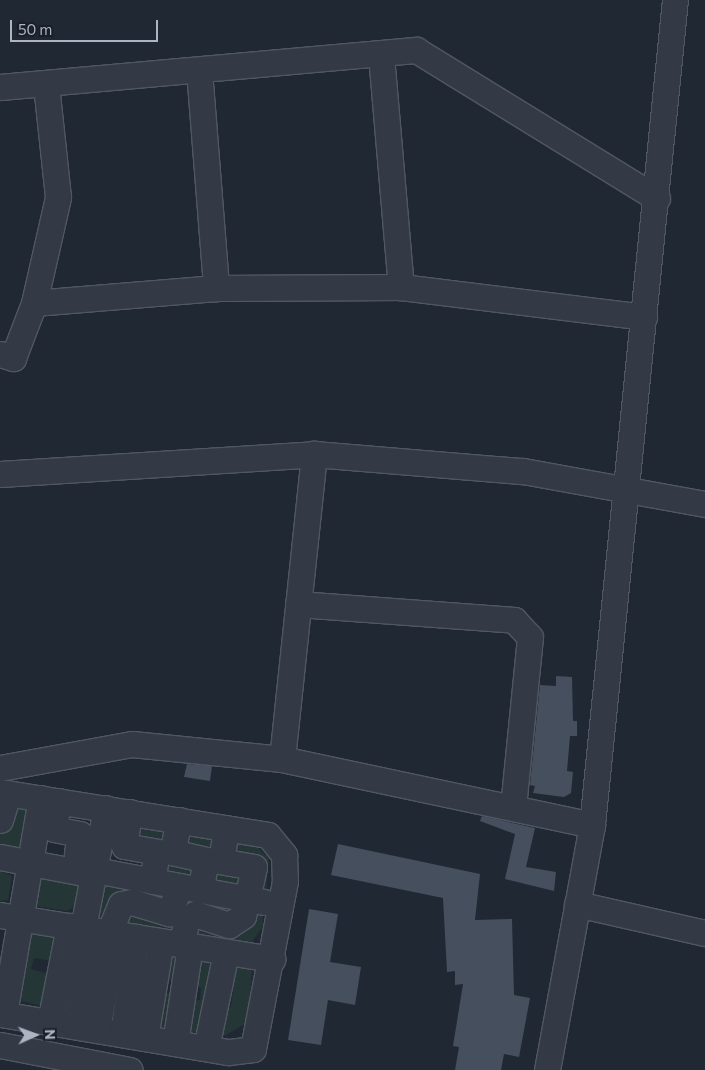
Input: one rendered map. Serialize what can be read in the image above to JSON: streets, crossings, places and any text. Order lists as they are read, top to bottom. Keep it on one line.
{"scale_bar":"50 m","north":"right"}
